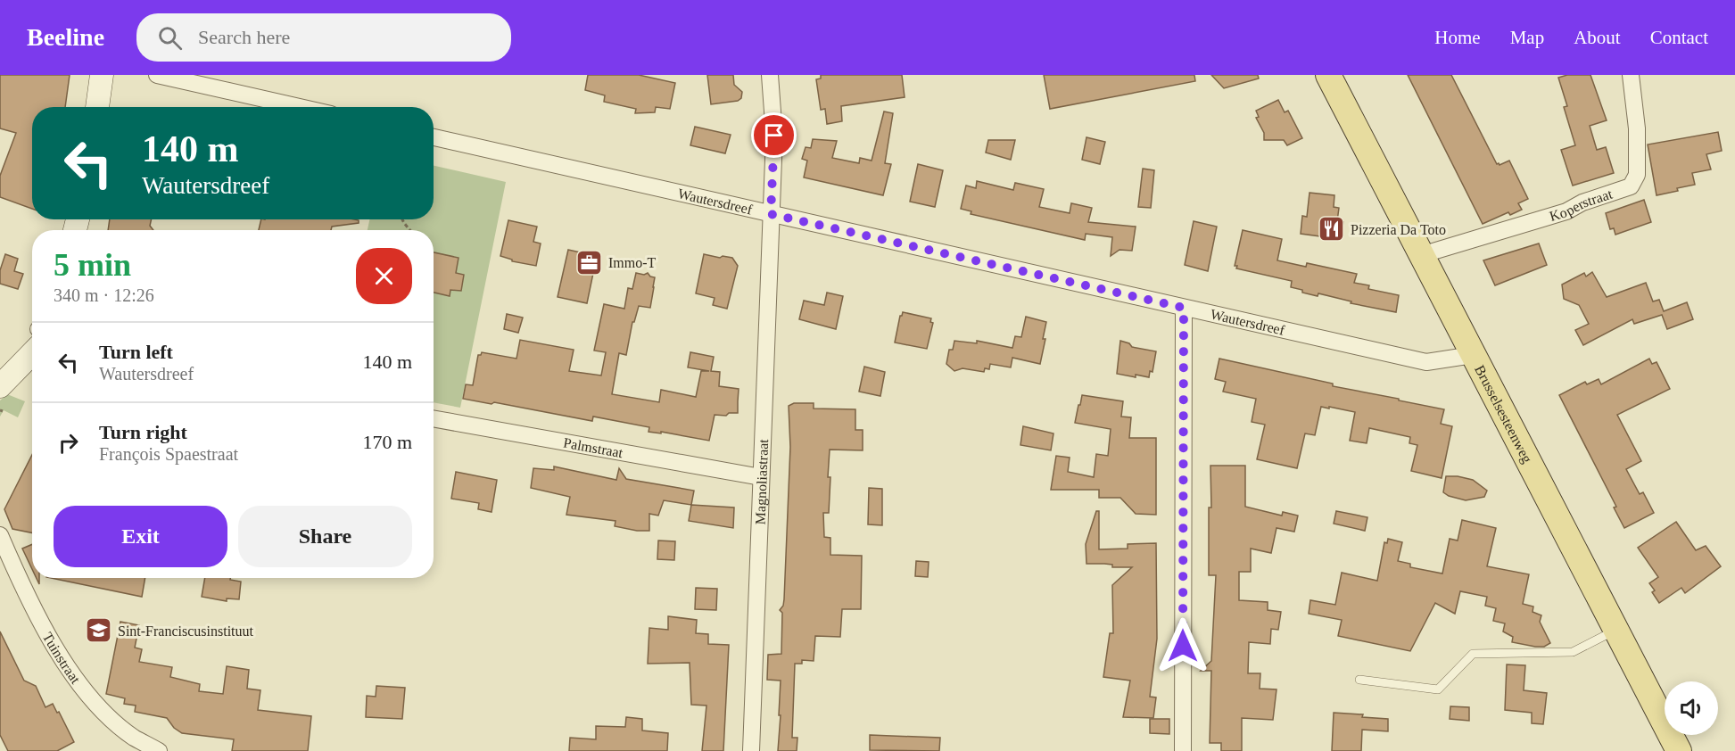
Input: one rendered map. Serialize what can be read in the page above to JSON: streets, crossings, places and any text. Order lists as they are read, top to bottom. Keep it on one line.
{"streets":{"main road":["Brusselsesteenweg"],"street":["Wautersdreef","Koperstraat","Palmstraat","Magnoliastraat","Tuinstraat"]},"crossings":[["Wautersdreef","Brusselsesteenweg"],["Wautersdreef","Magnoliastraat"],["Koperstraat","Brusselsesteenweg"],["Palmstraat","Magnoliastraat"]],"places":{"restaurant":["Pizzeria Da Toto"],"office":["Immo-T"],"school or university":["Sint-Franciscusinstituut"]},"page":{"header":"Beeline","search":"Search here","nav":["Home","Map","About","Contact"],"turn":["140 m","Wautersdreef"],"heading":["5 min","340 m · 12:26"],"list":[{"name":"Turn left","note":"Wautersdreef","value":"140 m"},{"name":"Turn right","note":"François Spaestraat","value":"170 m"}],"buttons":["Exit","Share"]}}
